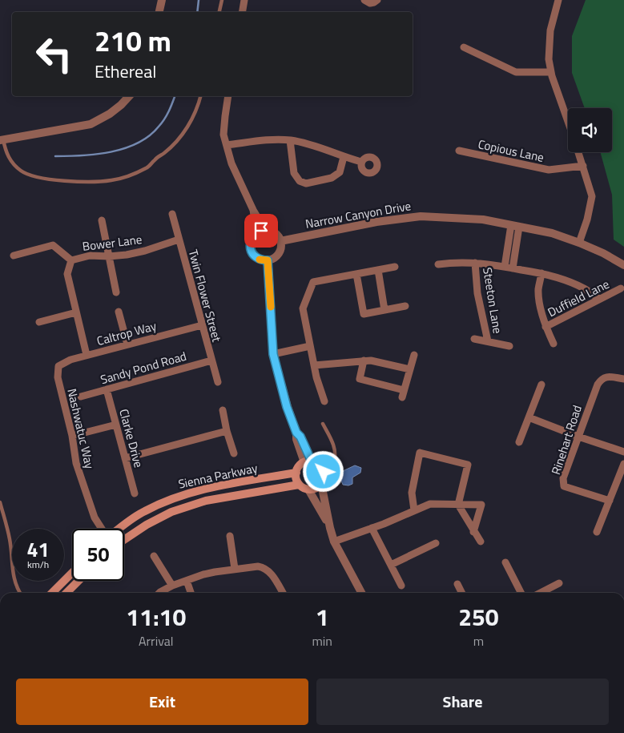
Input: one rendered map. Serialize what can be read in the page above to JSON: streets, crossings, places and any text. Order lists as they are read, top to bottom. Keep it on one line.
{"streets":{"main road":["Sienna Parkway"],"street":["Copious Lane","Narrow Canyon Drive","Bower Lane","Twin Flower Street","Duffield Lane","Steeton Lane","Caltrop Way","Sandy Pond Road","Nashwatuc Way","Clarke Drive","Rinehart Road"]},"crossings":[["Bower Lane","Twin Flower Street"],["Bower Lane","Caltrop Way"],["Twin Flower Street","Caltrop Way"],["Twin Flower Street","Sandy Pond Road"],["Caltrop Way","Nashwatuc Way"],["Sandy Pond Road","Clarke Drive"]],"page":{"turn":["210 m","Ethereal"],"speed":"41 km/h","limit":"50","eta":["11:10","Arrival","1","min","250","m"],"buttons":["Exit","Share"]}}
